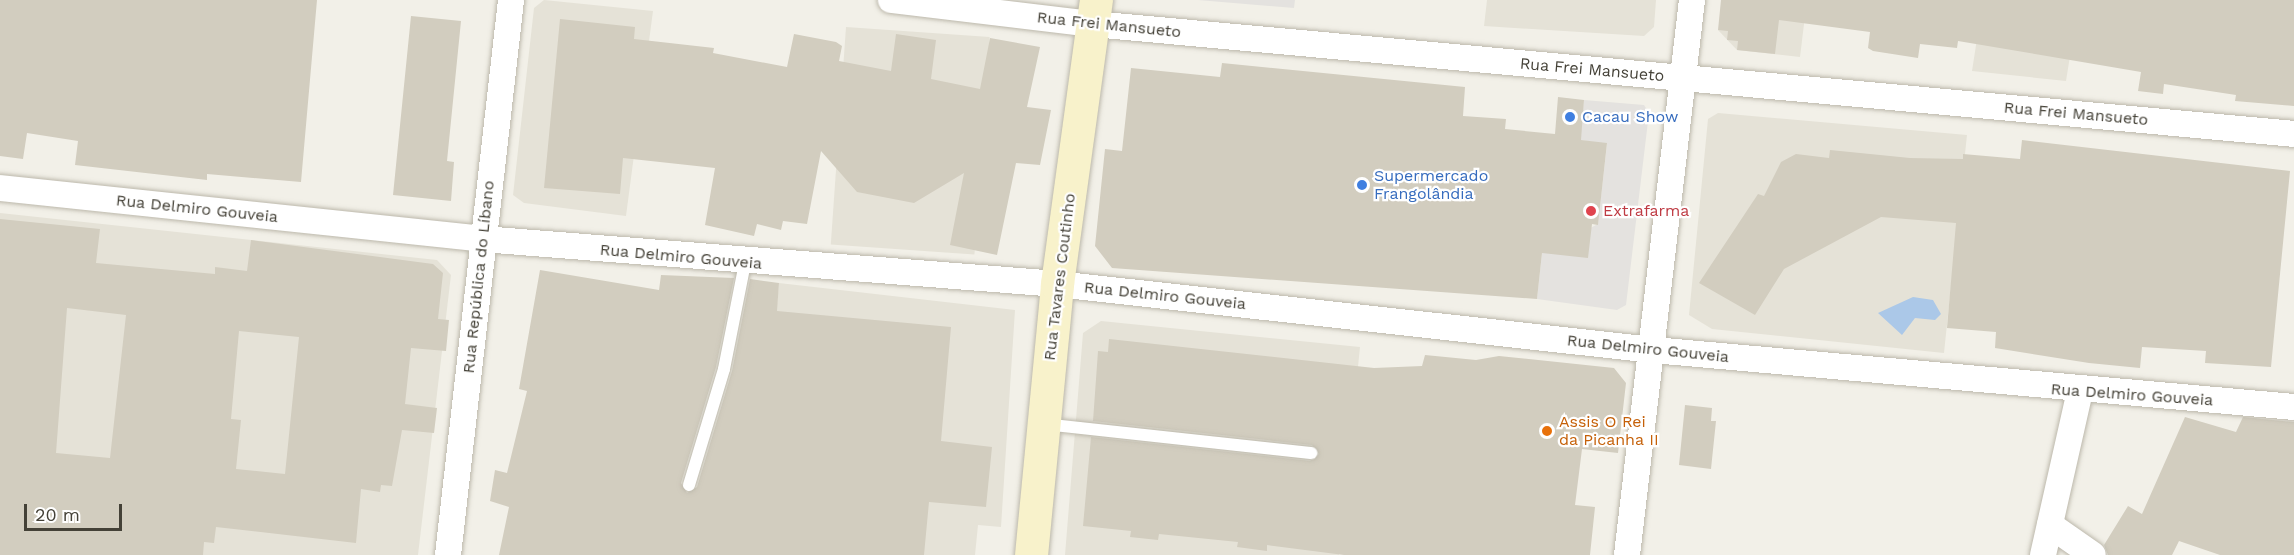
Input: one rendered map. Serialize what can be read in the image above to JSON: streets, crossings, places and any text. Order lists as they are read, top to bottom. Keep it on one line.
{"streets":{"street":["Rua Frei Mansueto","Rua Delmiro Gouveia","Rua República do Líbano","Rua Tavares Coutinho"]},"crossings":[["Rua Frei Mansueto","Rua Tavares Coutinho"],["Rua Delmiro Gouveia","Rua República do Líbano"],["Rua Delmiro Gouveia","Rua Tavares Coutinho"]],"places":["Cacau Show","Supermercado Frangolândia","Extrafarma","Assis O Rei da Picanha II"],"scale_bar":"20 m"}
